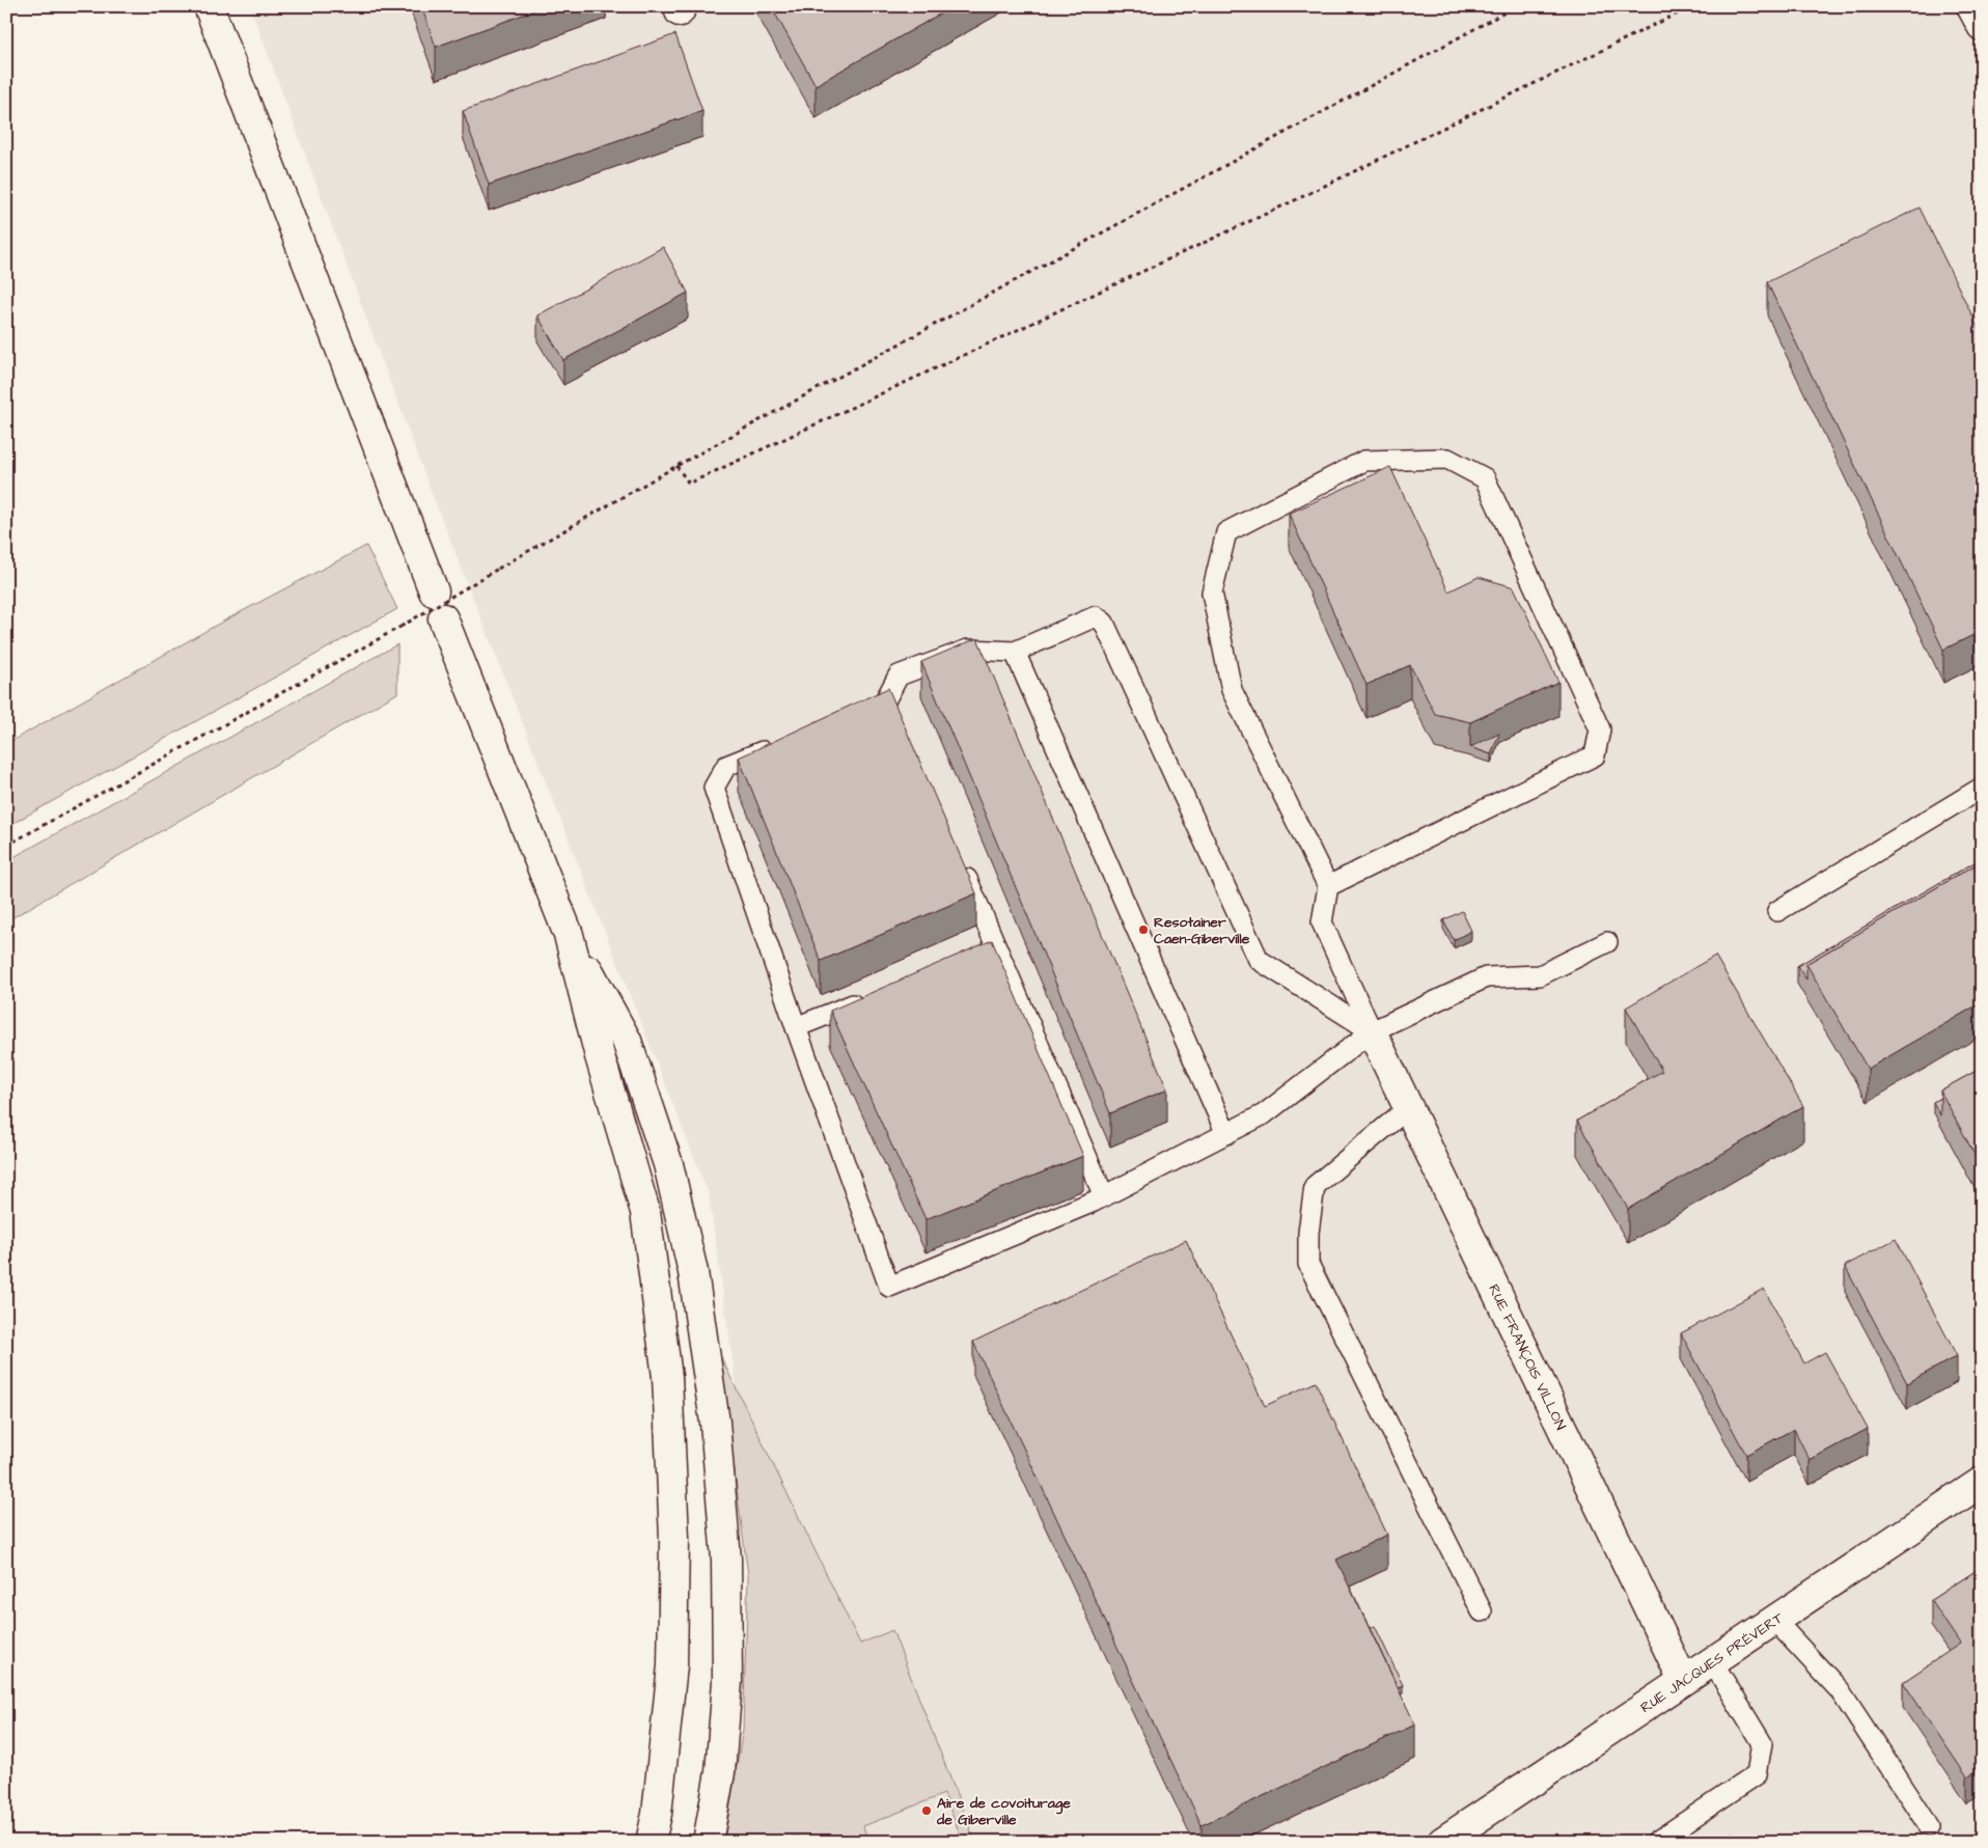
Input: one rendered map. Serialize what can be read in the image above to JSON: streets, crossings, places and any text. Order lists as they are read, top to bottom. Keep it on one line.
{"streets":{"main road":["RUE FRANÇOIS VILLON","RUE JACQUES PRÉVERT"]},"crossings":[["RUE FRANÇOIS VILLON","RUE JACQUES PRÉVERT"]],"places":["Resotainer Caen-Giberville","Aire de covoiturage de Giberville"]}
